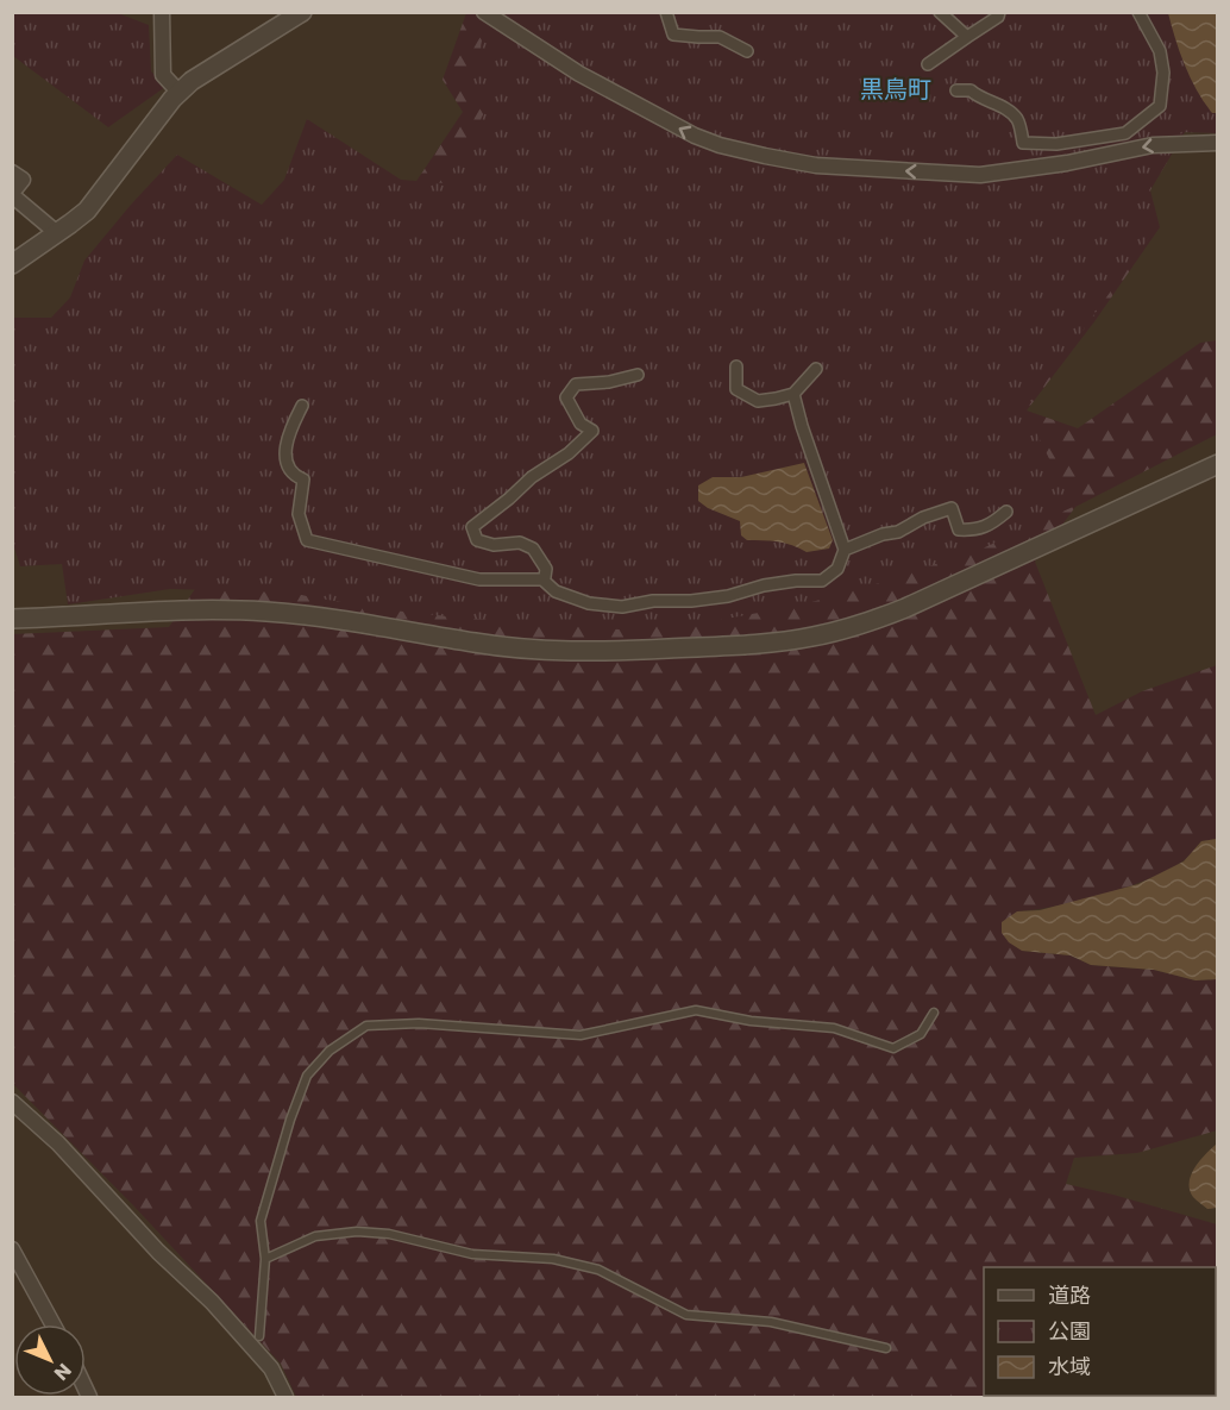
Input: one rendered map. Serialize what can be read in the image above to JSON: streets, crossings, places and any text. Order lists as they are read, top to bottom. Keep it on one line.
{"districts":["黒鳥町"],"legend":["道路","公園","水域"],"north":"bottom right"}
